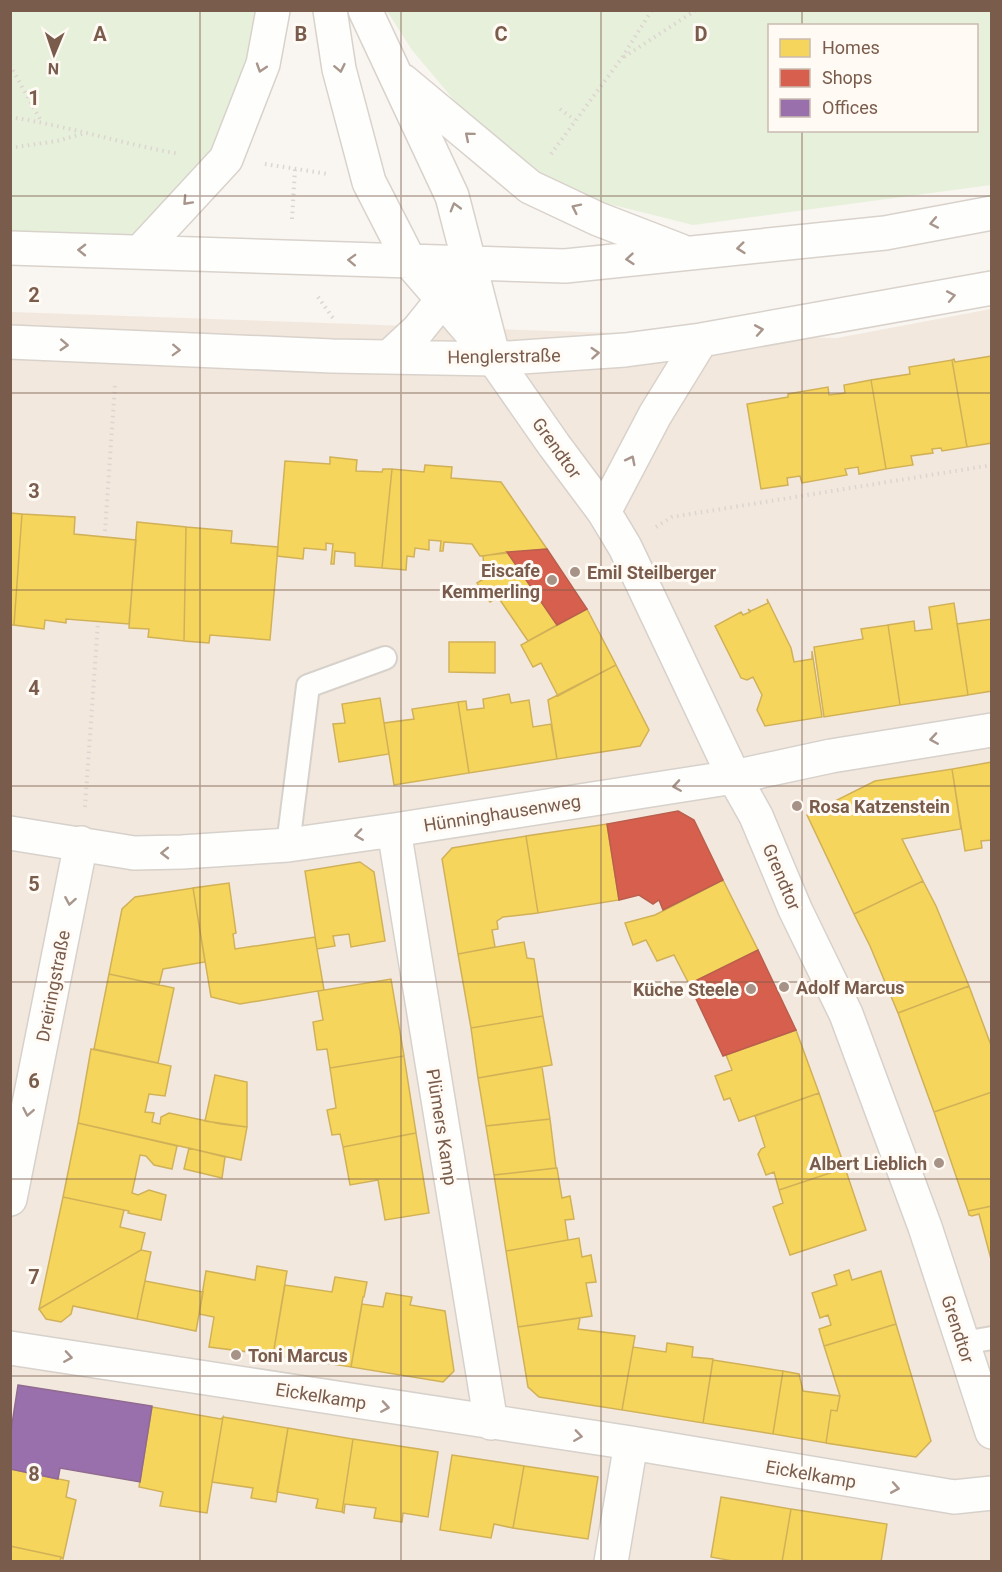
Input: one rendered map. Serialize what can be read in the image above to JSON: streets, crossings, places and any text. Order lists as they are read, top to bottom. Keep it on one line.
{"streets":{"street":["Henglerstraße","Grendtor","Hünninghausenweg","Dreiringstraße","Plümers Kamp","Eickelkamp"]},"crossings":[["Henglerstraße","Grendtor"],["Grendtor","Hünninghausenweg"],["Hünninghausenweg","Dreiringstraße"],["Hünninghausenweg","Plümers Kamp"],["Plümers Kamp","Eickelkamp"]],"one_way":["Hünninghausenweg","Dreiringstraße","Eickelkamp"],"places":["Emil Steilberger","Eiscafe Kemmerling","Rosa Katzenstein","Adolf Marcus","Küche Steele","Albert Lieblich","Toni Marcus"],"legend":["Homes","Shops","Offices"],"north":"bottom","grid":{"columns":["A","B","C","D"],"rows":["1","2","3","4","5","6","7","8"]}}
